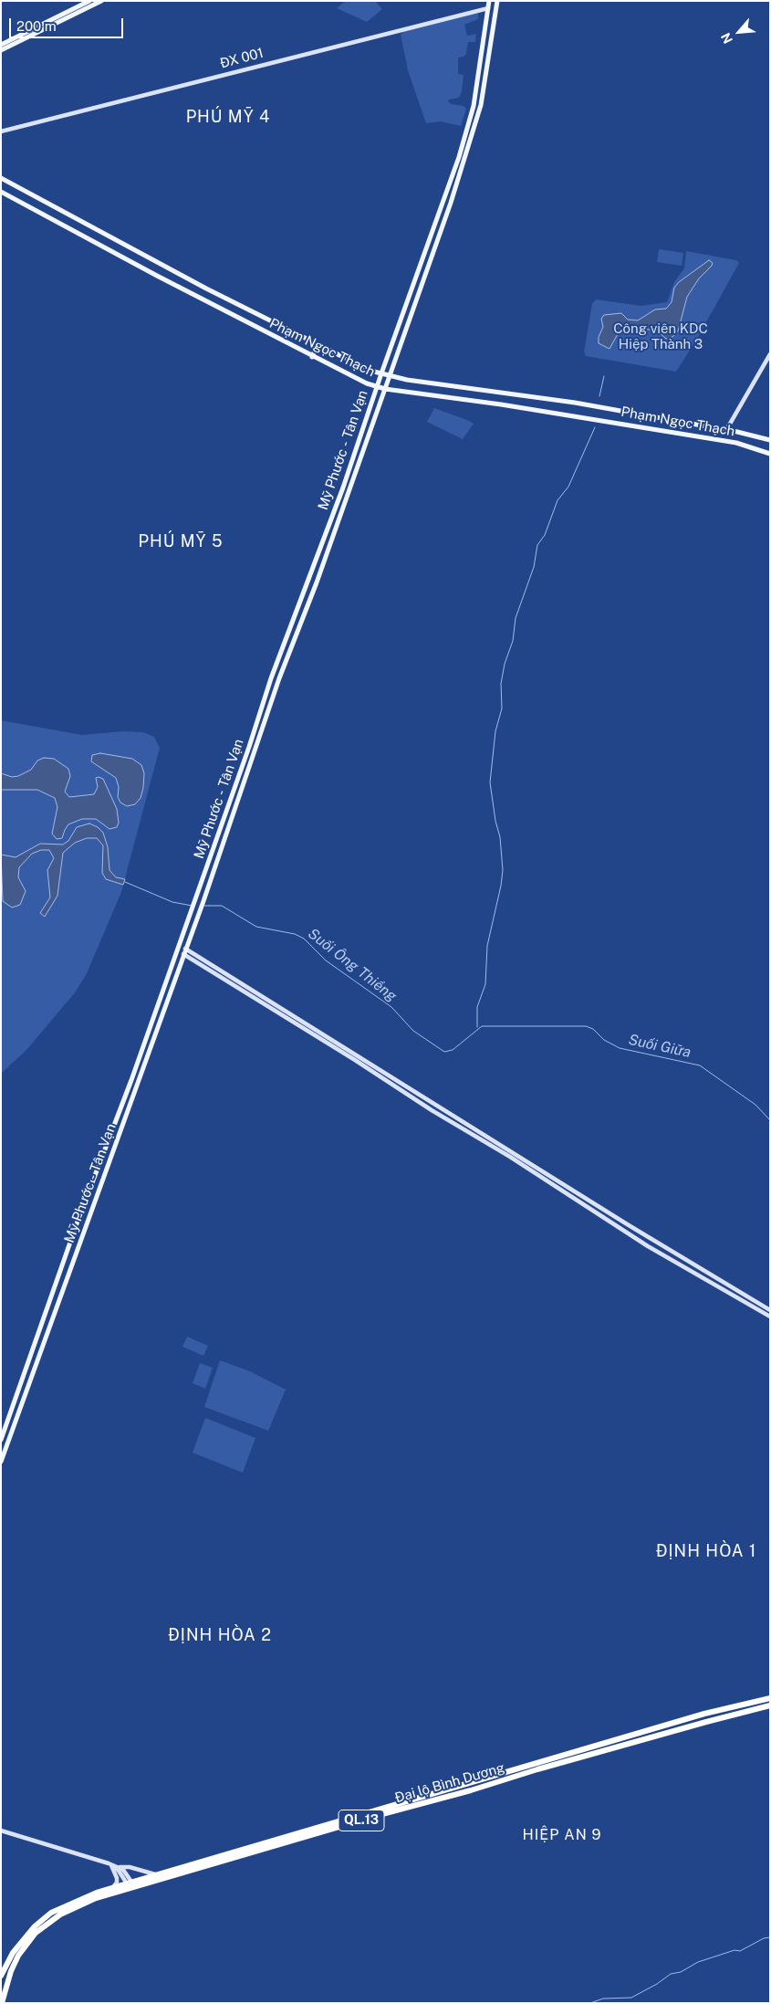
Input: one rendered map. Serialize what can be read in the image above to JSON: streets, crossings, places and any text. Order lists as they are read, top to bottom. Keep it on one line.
{"streets":{"highway":["Đại lộ Bình Dương","QL.13"],"main road":["Phạm Ngọc Thạch","Mỹ Phước - Tân Vạn"],"street":["ĐX 001"]},"crossings":[["ĐX 001","Mỹ Phước - Tân Vạn"],["Phạm Ngọc Thạch","Mỹ Phước - Tân Vạn"]],"districts":["PHÚ MỸ 4","PHÚ MỸ 5","ĐỊNH HÒA 1","ĐỊNH HÒA 2","HIỆP AN 9"],"water":["Suối Ông Thiềng","Suối Giữa"],"parks":["Công viên KDC Hiệp Thành 3"],"scale_bar":"200 m","north":"bottom left"}
